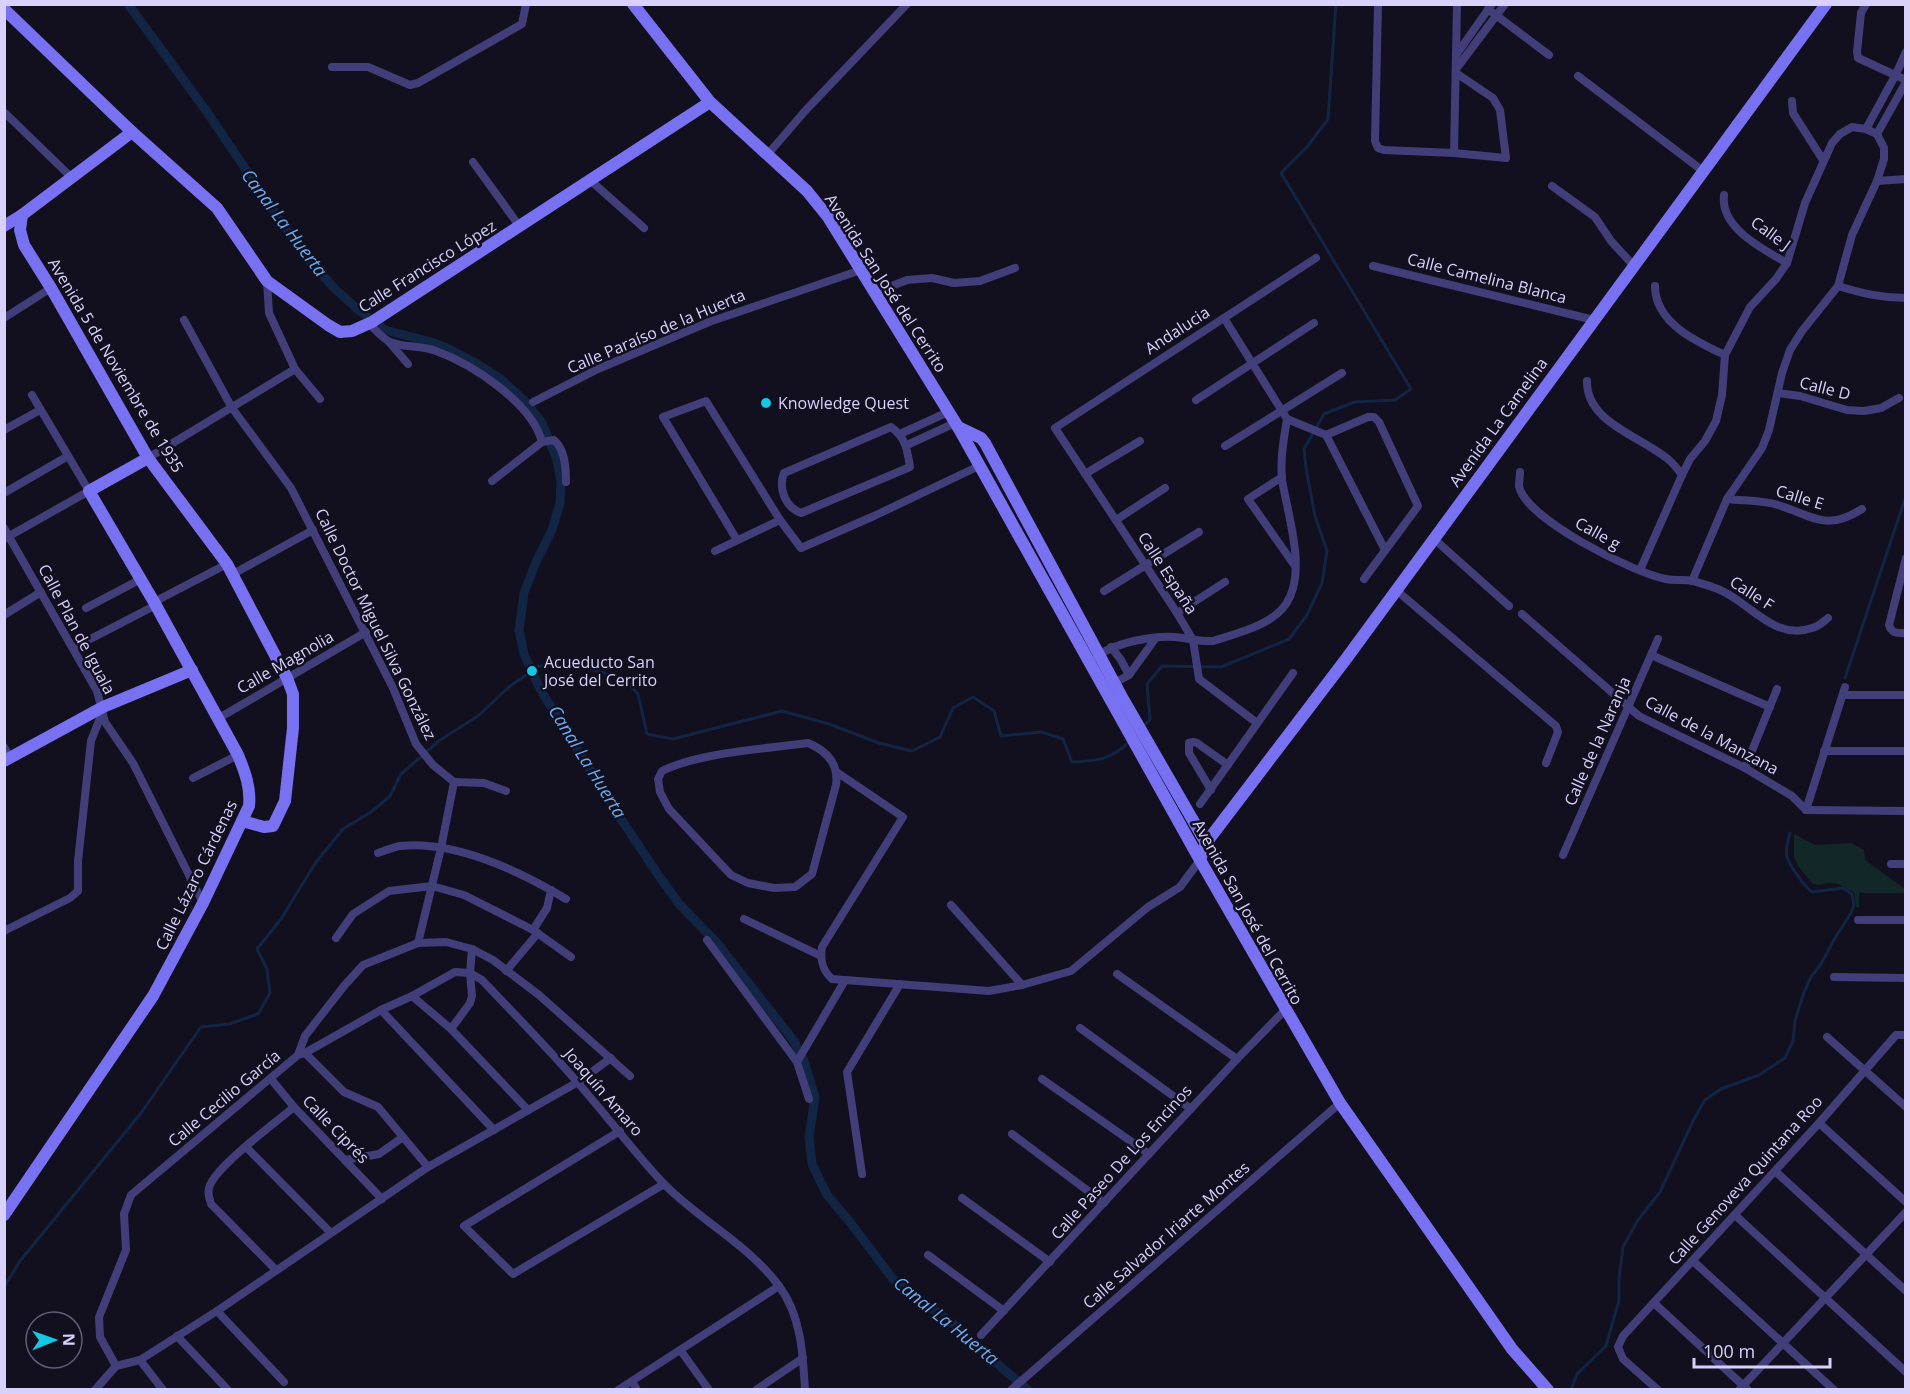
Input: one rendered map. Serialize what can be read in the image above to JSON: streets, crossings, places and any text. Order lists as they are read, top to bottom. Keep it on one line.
{"streets":{"street":["Calle J","Calle Francisco López","Calle Camelina Blanca","Avenida San José del Cerrito","Andalucia","Calle Paraíso de la Huerta","Avenida 5 de Noviembre de 1935","Calle D","Avenida La Camelina","Calle E","Calle g","Calle España","Calle F","Calle Doctor Miguel Silva González","Calle Plan de Iguala","Calle Magnolia","Calle de la Manzana","Calle de la Naranja","Calle Lázaro Cárdenas","Joaquín Amaro","Calle Cecilio García","Calle Ciprés","Calle Paseo De Los Encinos","Calle Genoveva Quintana Roo","Calle Salvador Iriarte Montes"]},"crossings":[["Calle Francisco López","Avenida San José del Cerrito"],["Calle Camelina Blanca","Avenida La Camelina"],["Avenida San José del Cerrito","Calle Paraíso de la Huerta"],["Avenida San José del Cerrito","Avenida La Camelina"],["Avenida San José del Cerrito","Calle Paseo De Los Encinos"],["Avenida San José del Cerrito","Calle Salvador Iriarte Montes"],["Andalucia","Calle España"],["Avenida 5 de Noviembre de 1935","Calle Magnolia"],["Avenida 5 de Noviembre de 1935","Calle Lázaro Cárdenas"],["Calle g","Calle F"],["Calle Doctor Miguel Silva González","Calle Magnolia"],["Calle Plan de Iguala","Calle Lázaro Cárdenas"],["Calle Magnolia","Calle Lázaro Cárdenas"],["Calle de la Manzana","Calle de la Naranja"],["Calle Cecilio García","Calle Ciprés"]],"water":["Canal La Huerta"],"places":["Knowledge Quest","Acueducto San José del Cerrito"],"scale_bar":"100 m","north":"right"}
